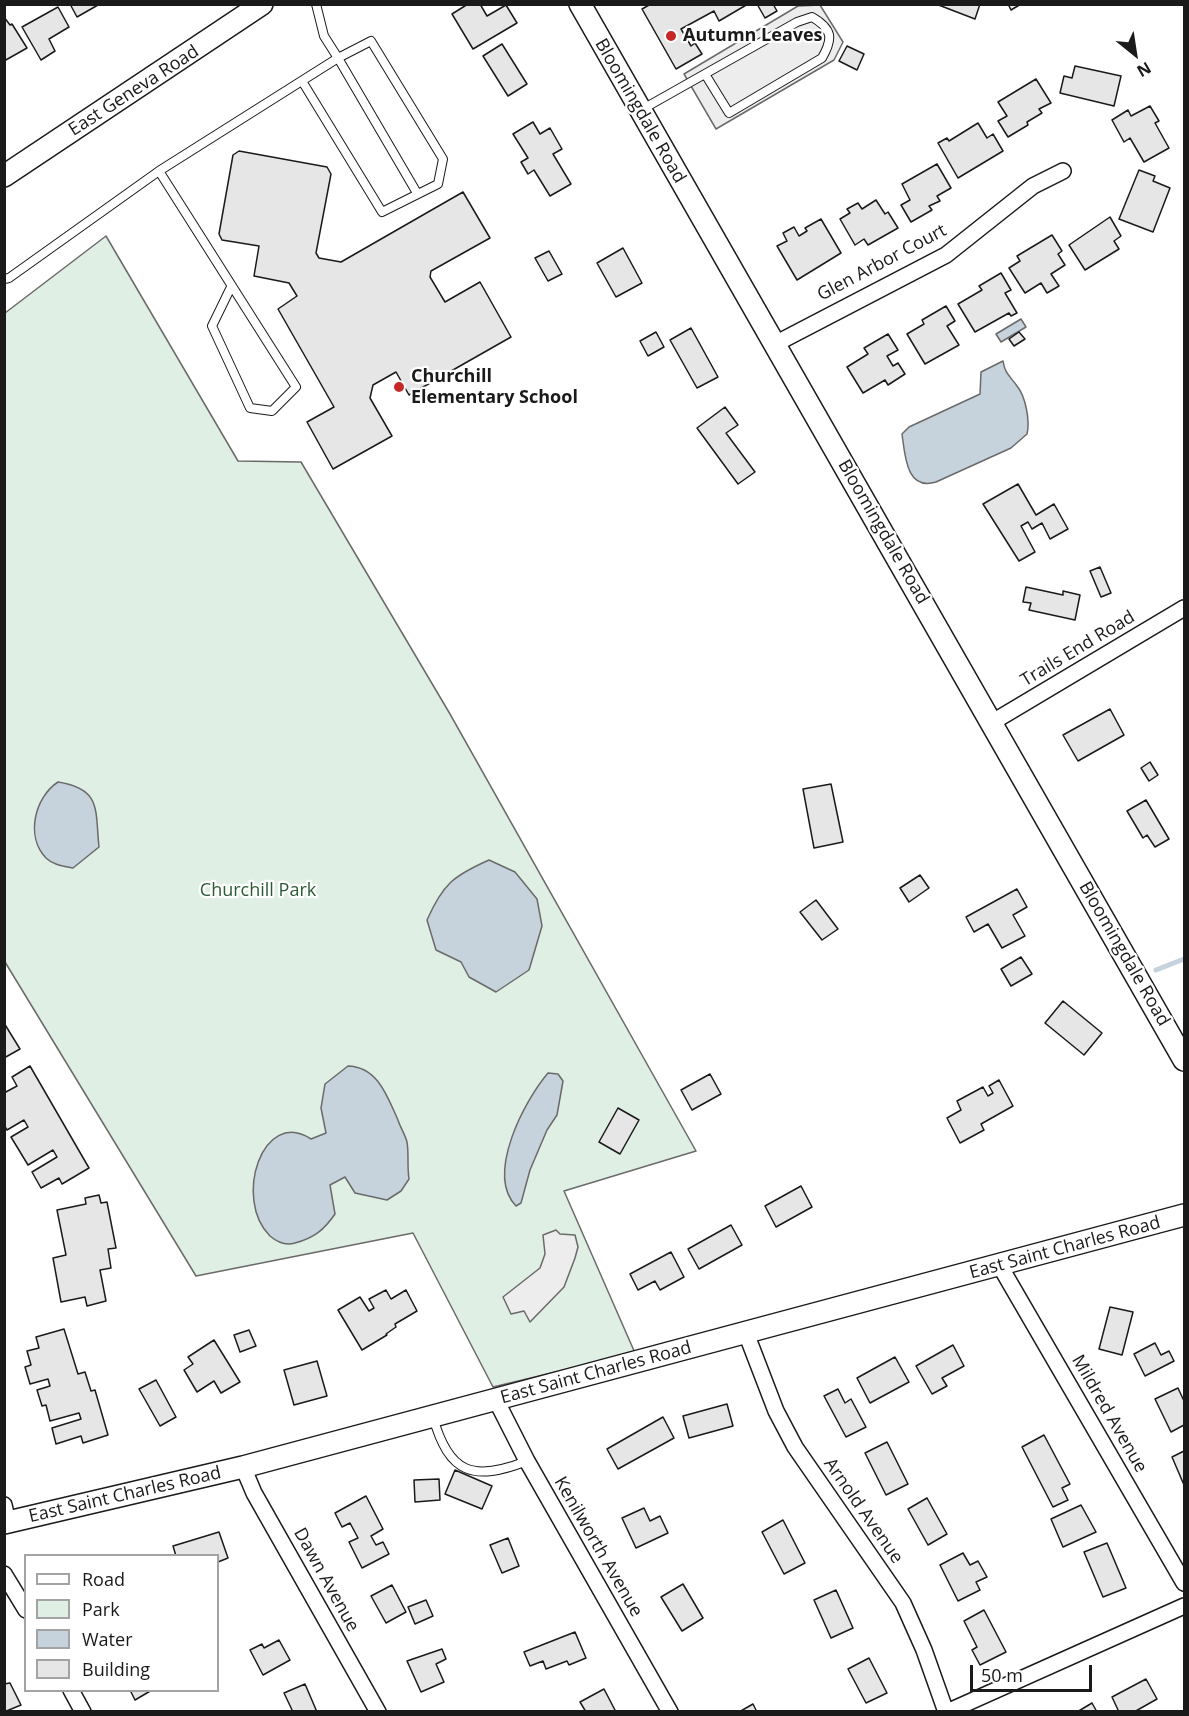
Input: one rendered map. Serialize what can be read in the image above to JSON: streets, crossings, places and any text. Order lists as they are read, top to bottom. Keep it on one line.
{"streets":{"street":["East Geneva Road","Bloomingdale Road","Glen Arbor Court","Trails End Road","East Saint Charles Road","Mildred Avenue","Arnold Avenue","Kenilworth Avenue","Dawn Avenue"]},"crossings":[["Bloomingdale Road","Glen Arbor Court"],["Bloomingdale Road","Trails End Road"],["East Saint Charles Road","Mildred Avenue"],["East Saint Charles Road","Arnold Avenue"],["East Saint Charles Road","Kenilworth Avenue"],["East Saint Charles Road","Dawn Avenue"]],"parks":["Churchill Park"],"places":["Autumn Leaves","Churchill Elementary School"],"legend":["Road","Park","Water","Building"],"scale_bar":"50 m","north":"bottom right"}
